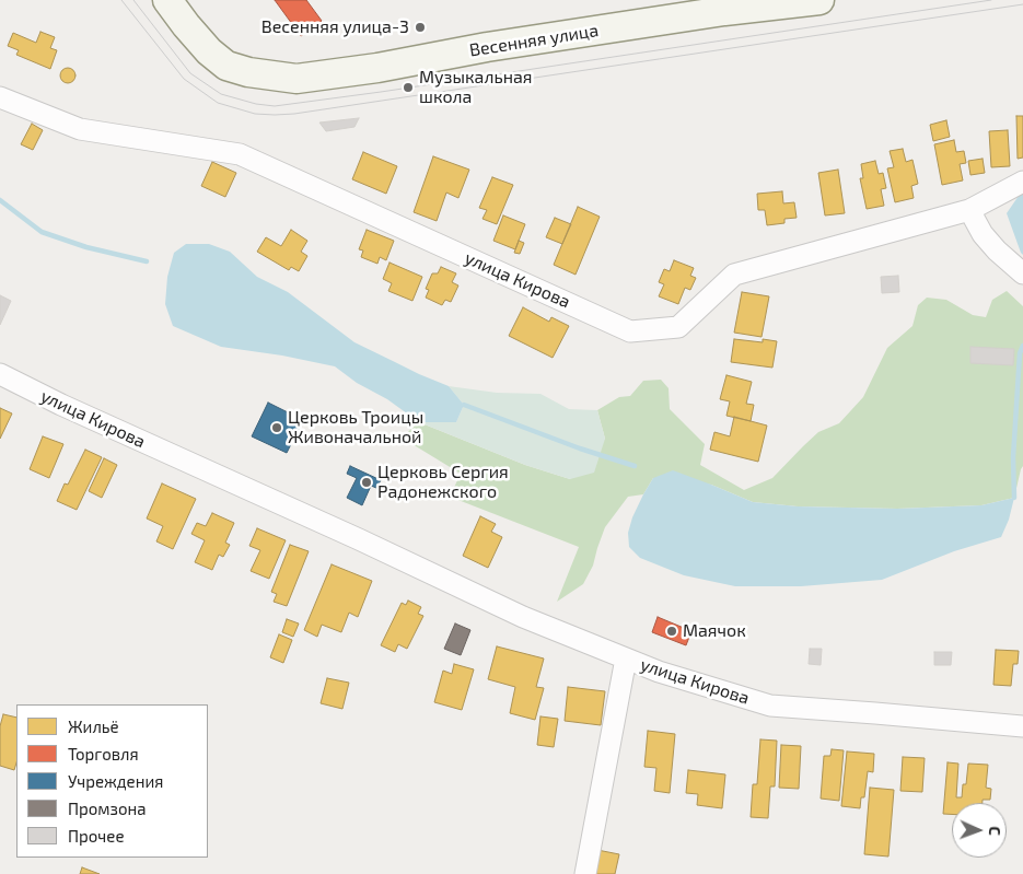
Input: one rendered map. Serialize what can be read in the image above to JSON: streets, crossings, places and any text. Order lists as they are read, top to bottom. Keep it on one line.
{"streets":{"main road":["Весенняя улица"],"street":["улица Кирова"]},"places":["Весенняя улица-3","Музыкальная школа","Церковь Троицы Живоначальной","Церковь Сергия Радонежского","Маячок"],"legend":["Жильё","Торговля","Учреждения","Промзона","Прочее"],"north":"right"}
